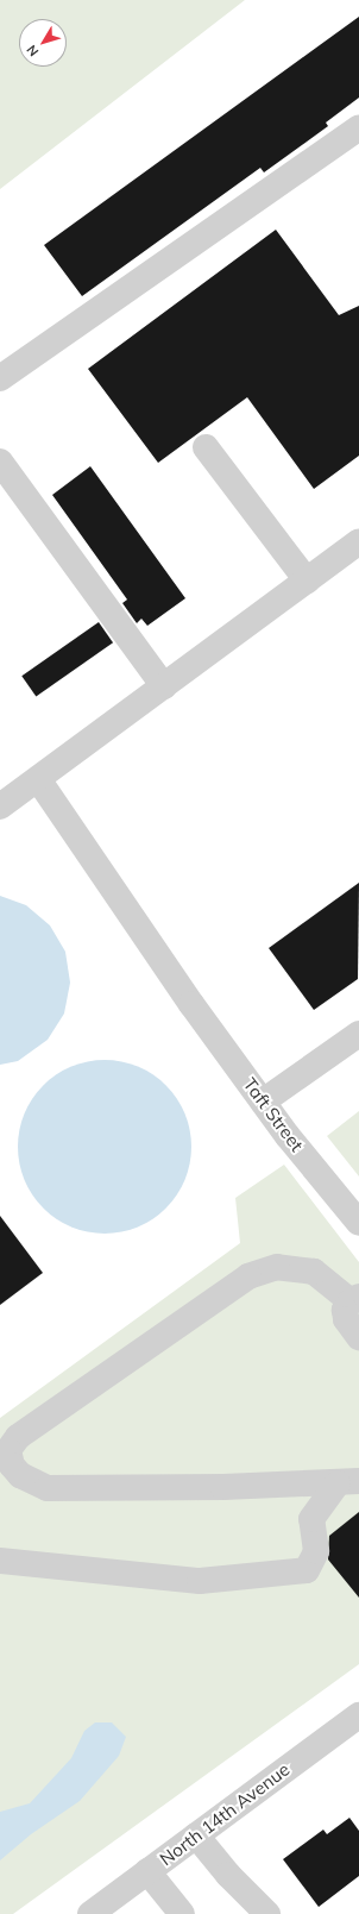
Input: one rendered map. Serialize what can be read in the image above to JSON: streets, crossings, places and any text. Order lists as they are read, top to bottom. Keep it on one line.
{"streets":{"street":["Taft Street","North 14th Avenue"]},"north":"bottom left"}
